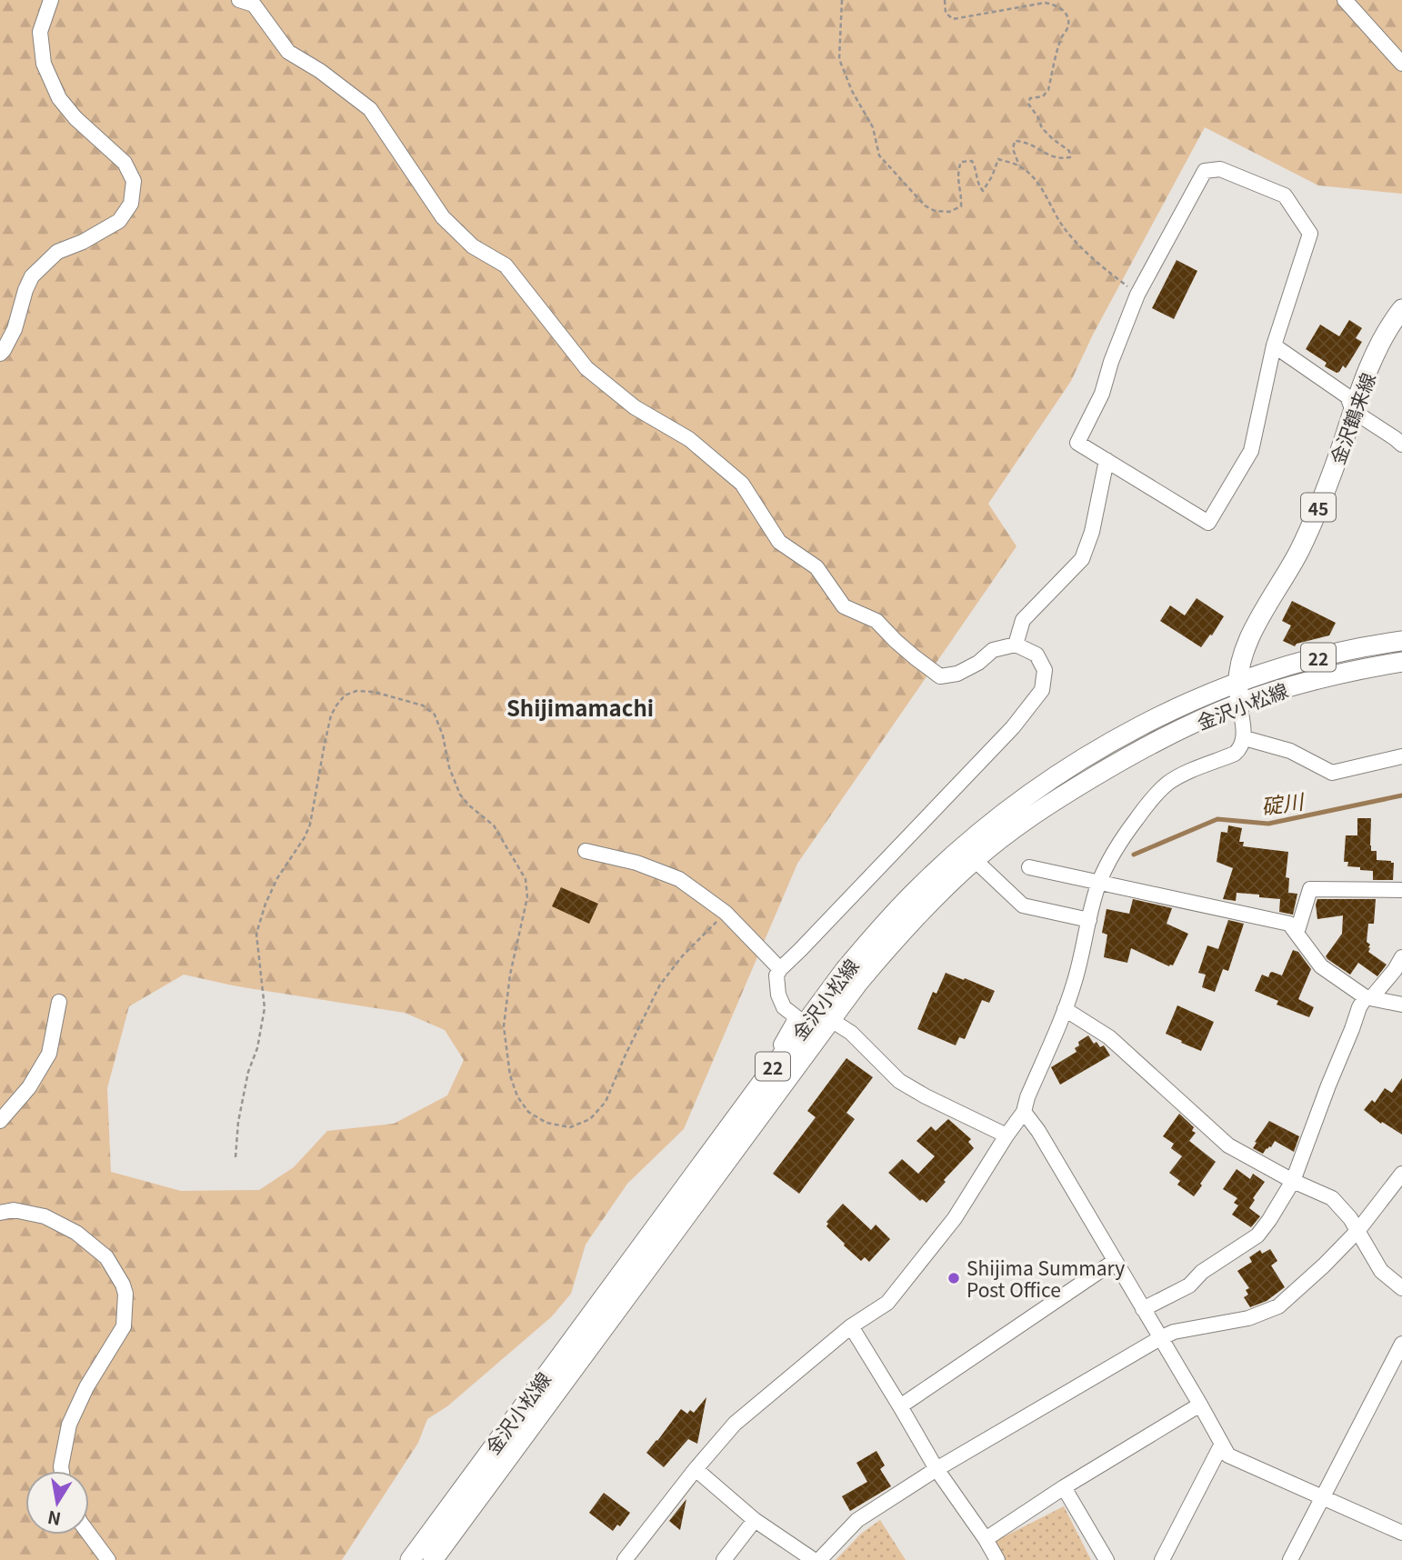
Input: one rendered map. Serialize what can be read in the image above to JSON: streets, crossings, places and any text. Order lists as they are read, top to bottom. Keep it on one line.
{"streets":{"main road":["金沢鶴来線","45","22","金沢小松線"]},"crossings":[["金沢鶴来線","金沢小松線"]],"districts":["Shijimamachi"],"water":["碇川"],"places":["Shijima Summary Post Office"],"north":"bottom"}
